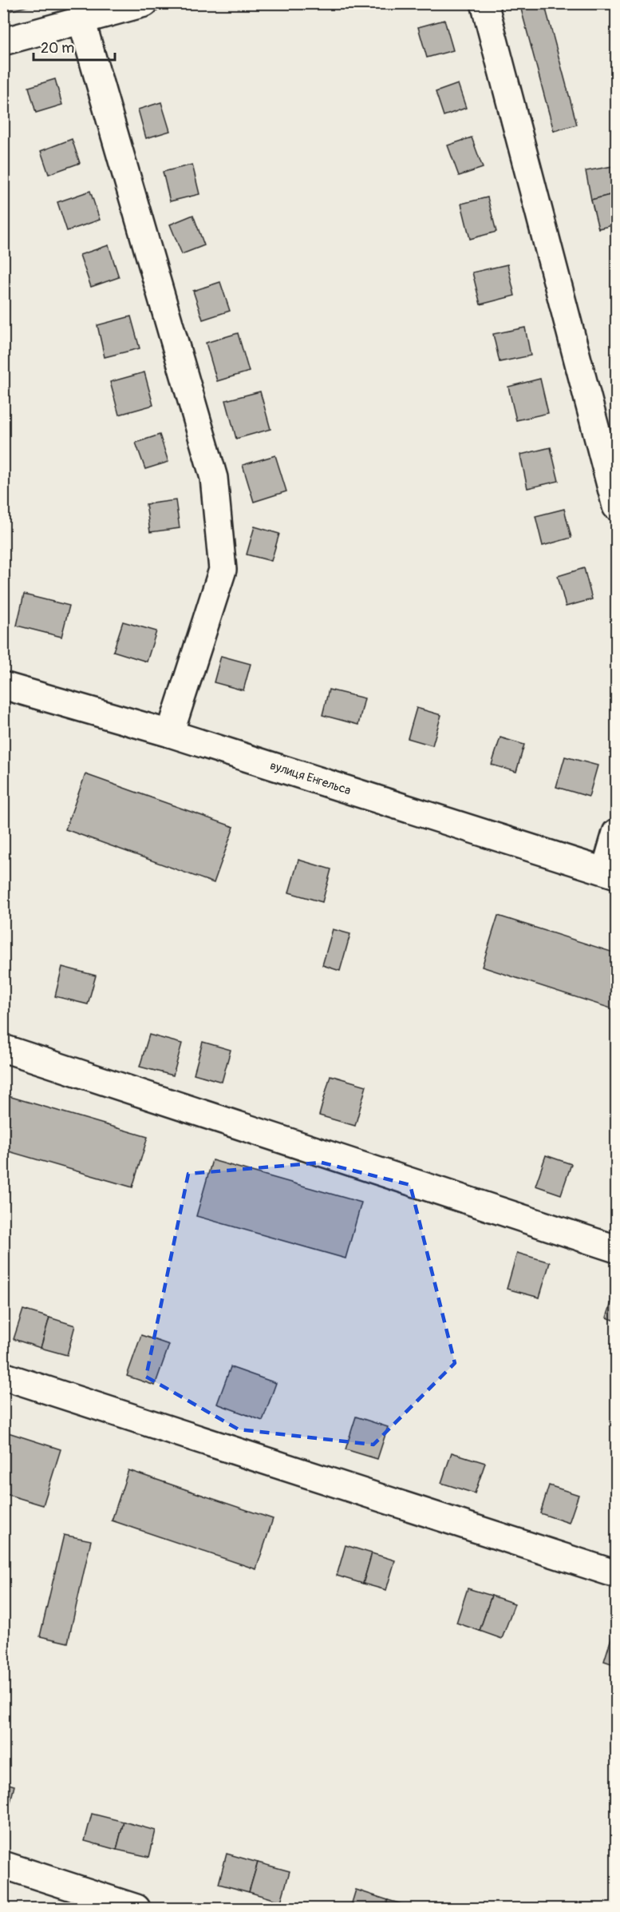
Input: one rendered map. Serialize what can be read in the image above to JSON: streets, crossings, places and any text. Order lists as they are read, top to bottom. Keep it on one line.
{"streets":{"street":["вулиця Енгельса"]},"scale_bar":"20 m"}
